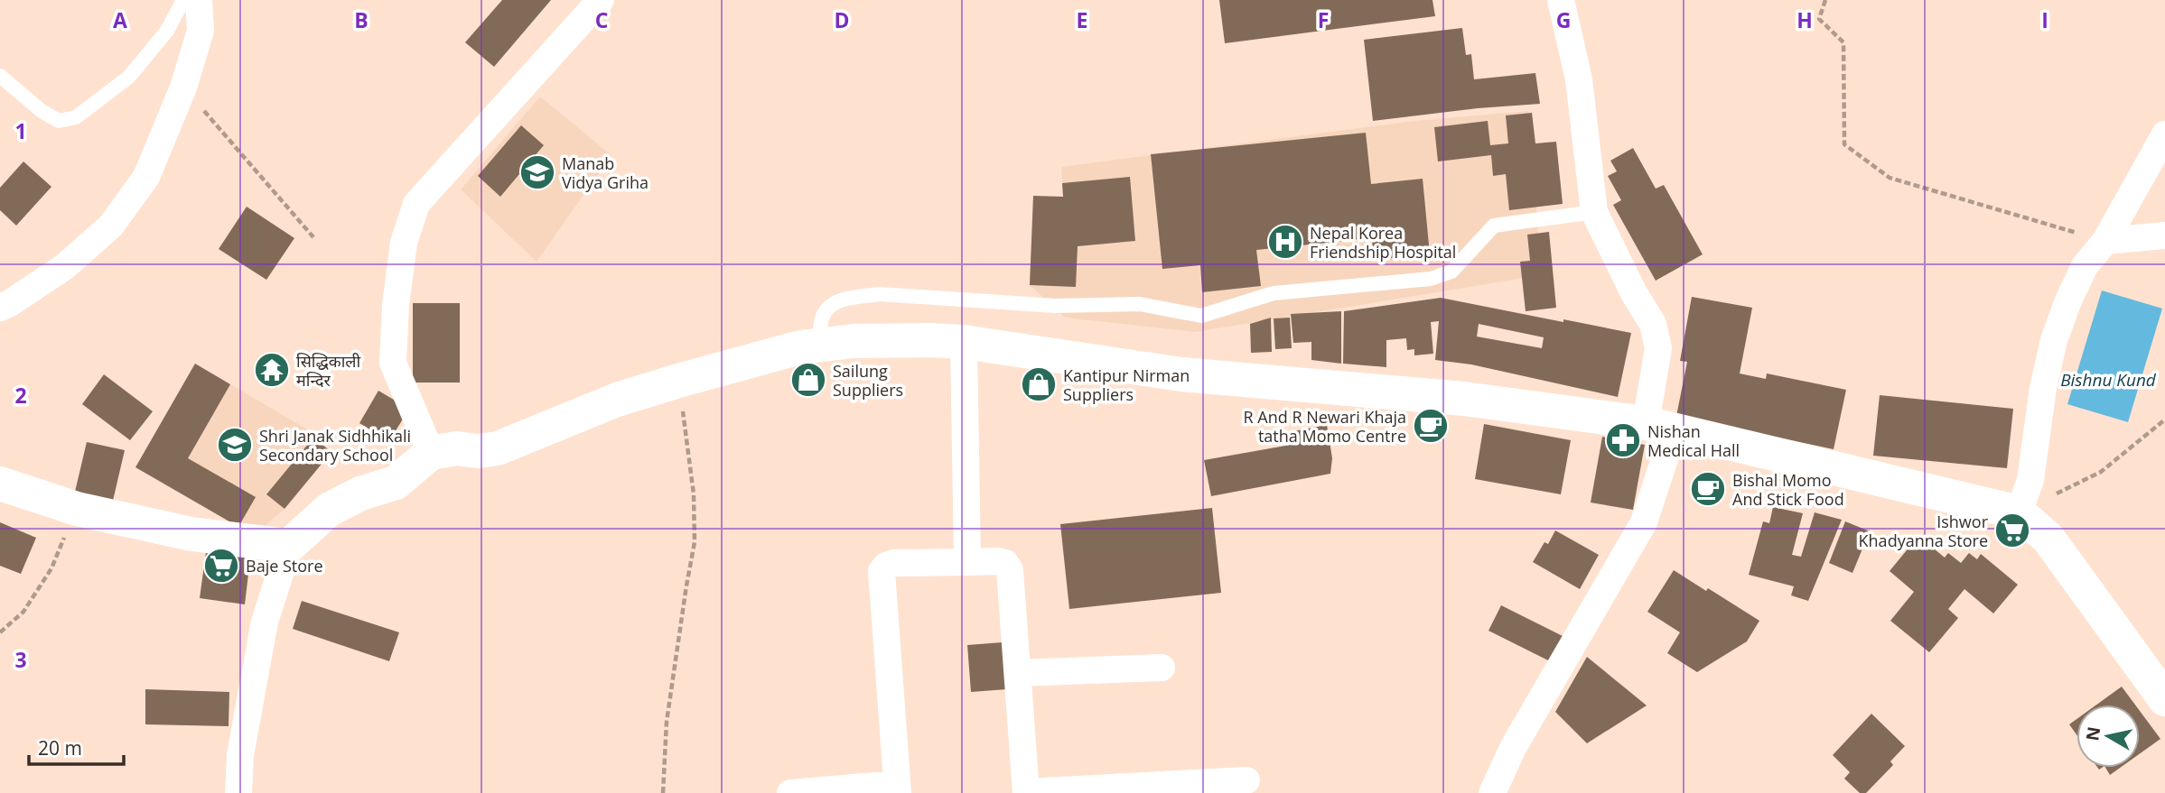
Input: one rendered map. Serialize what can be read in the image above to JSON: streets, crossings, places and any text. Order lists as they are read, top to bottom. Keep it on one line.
{"water":["Bishnu Kund"],"places":{"school or university":["Manab Vidya Griha","Shri Janak Sidhhikali Secondary School"],"hospital":["Nepal Korea Friendship Hospital"],"temple":["सिद्धिकाली मन्दिर"],"shop":["Sailung Suppliers","Kantipur Nirman Suppliers"],"cafe":["R And R Newari Khaja tatha Momo Centre","Bishal Momo And Stick Food"],"pharmacy":["Nishan Medical Hall"],"supermarket":["Ishwor Khadyanna Store","Baje Store"]},"scale_bar":"20 m","north":"left","grid":{"columns":["A","B","C","D","E","F","G","H","I"],"rows":["1","2","3"]}}
